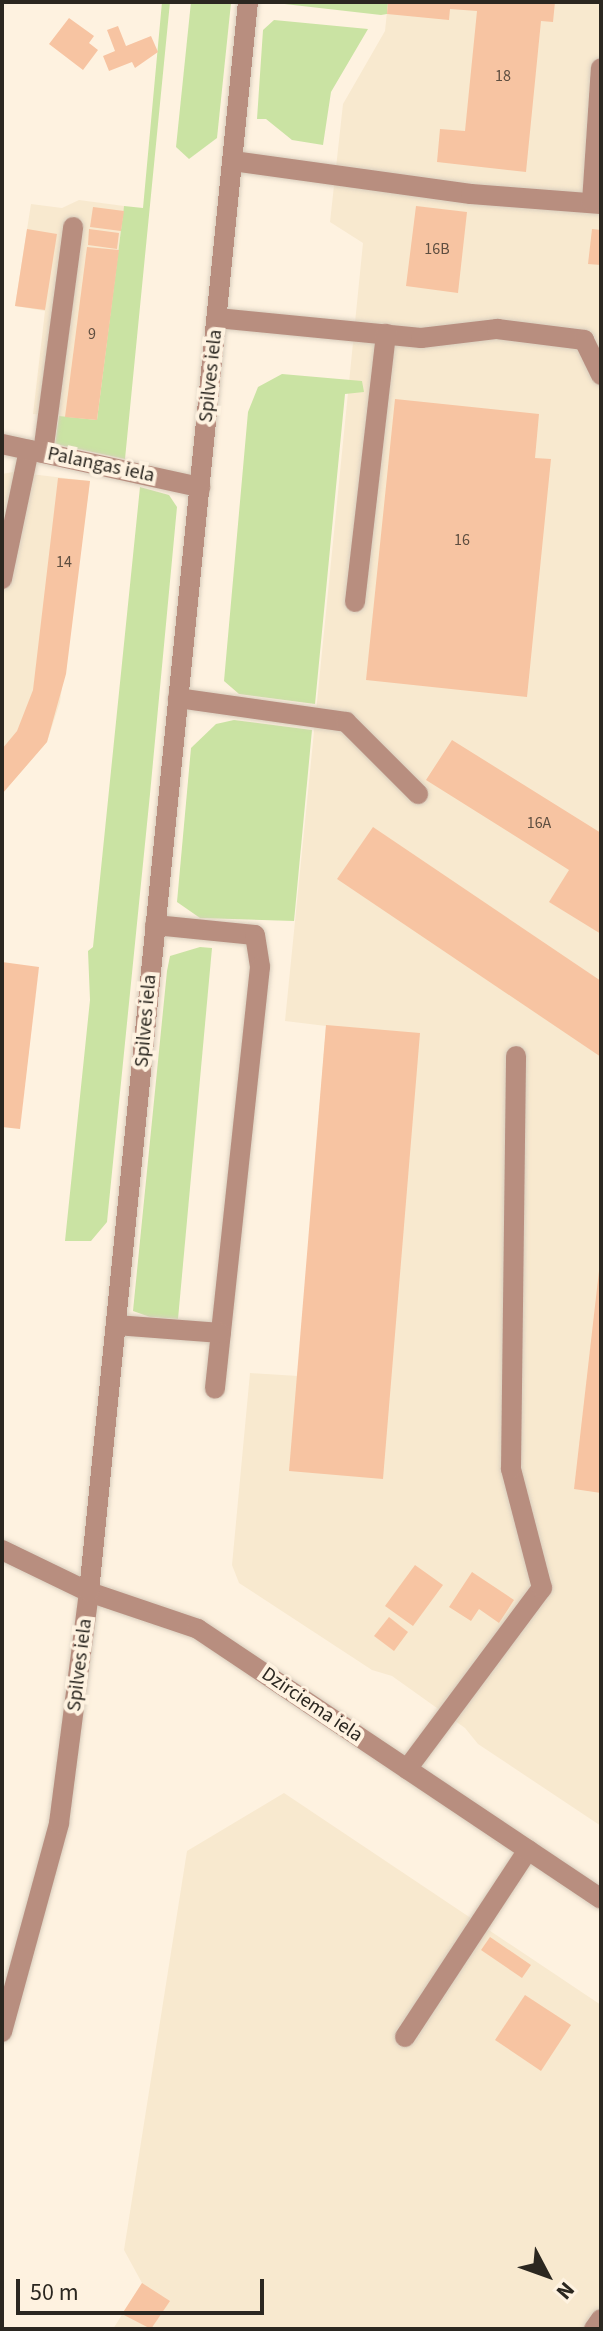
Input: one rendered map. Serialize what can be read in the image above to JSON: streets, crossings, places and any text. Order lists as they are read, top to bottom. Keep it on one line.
{"streets":{"street":["Spilves iela","Palangas iela","Dzirciema iela"]},"crossings":[["Spilves iela","Palangas iela"],["Spilves iela","Dzirciema iela"]],"house_numbers":["18","16B","9","16","14","16A"],"scale_bar":"50 m","north":"bottom right"}
